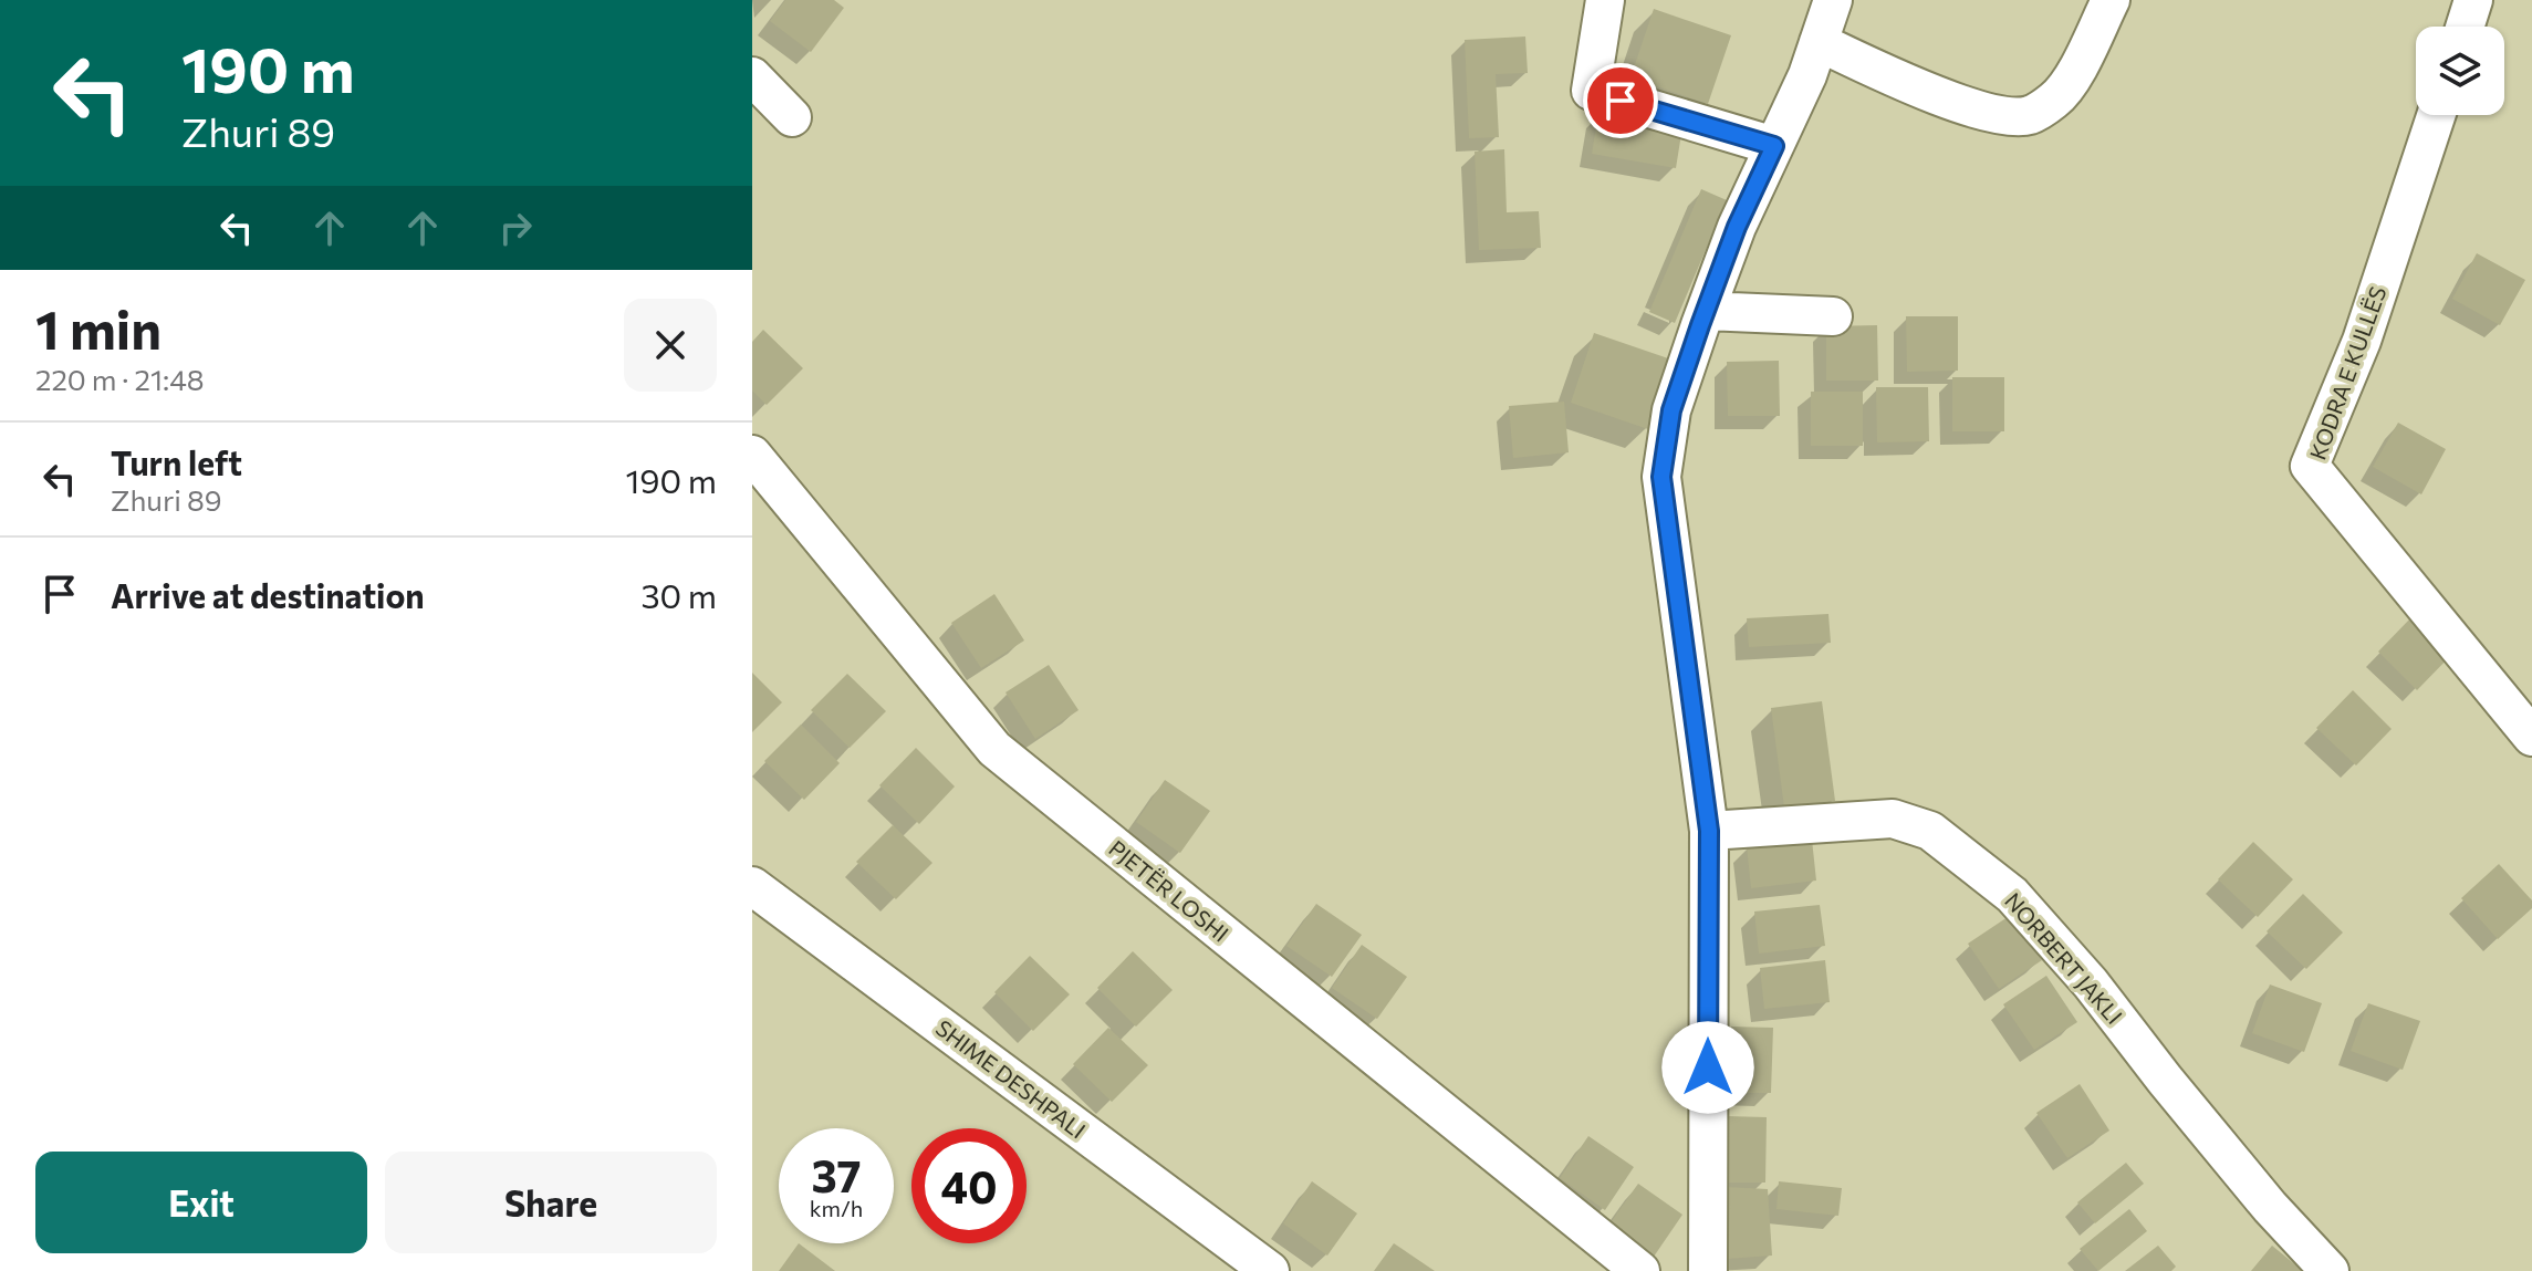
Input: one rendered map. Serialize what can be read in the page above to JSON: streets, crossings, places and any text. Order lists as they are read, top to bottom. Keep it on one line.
{"streets":{"street":["KODRA E KULLËS","PJETËR LOSHI","NORBERT JAKLI","SHIME DESHPALI"]},"page":{"turn":["190 m","Zhuri 89"],"heading":["1 min","220 m · 21:48"],"list":[{"name":"Turn left","note":"Zhuri 89","value":"190 m"},{"name":"Arrive at destination","value":"30 m"}],"speed":"37 km/h","limit":"40","buttons":["Exit","Share"]}}
